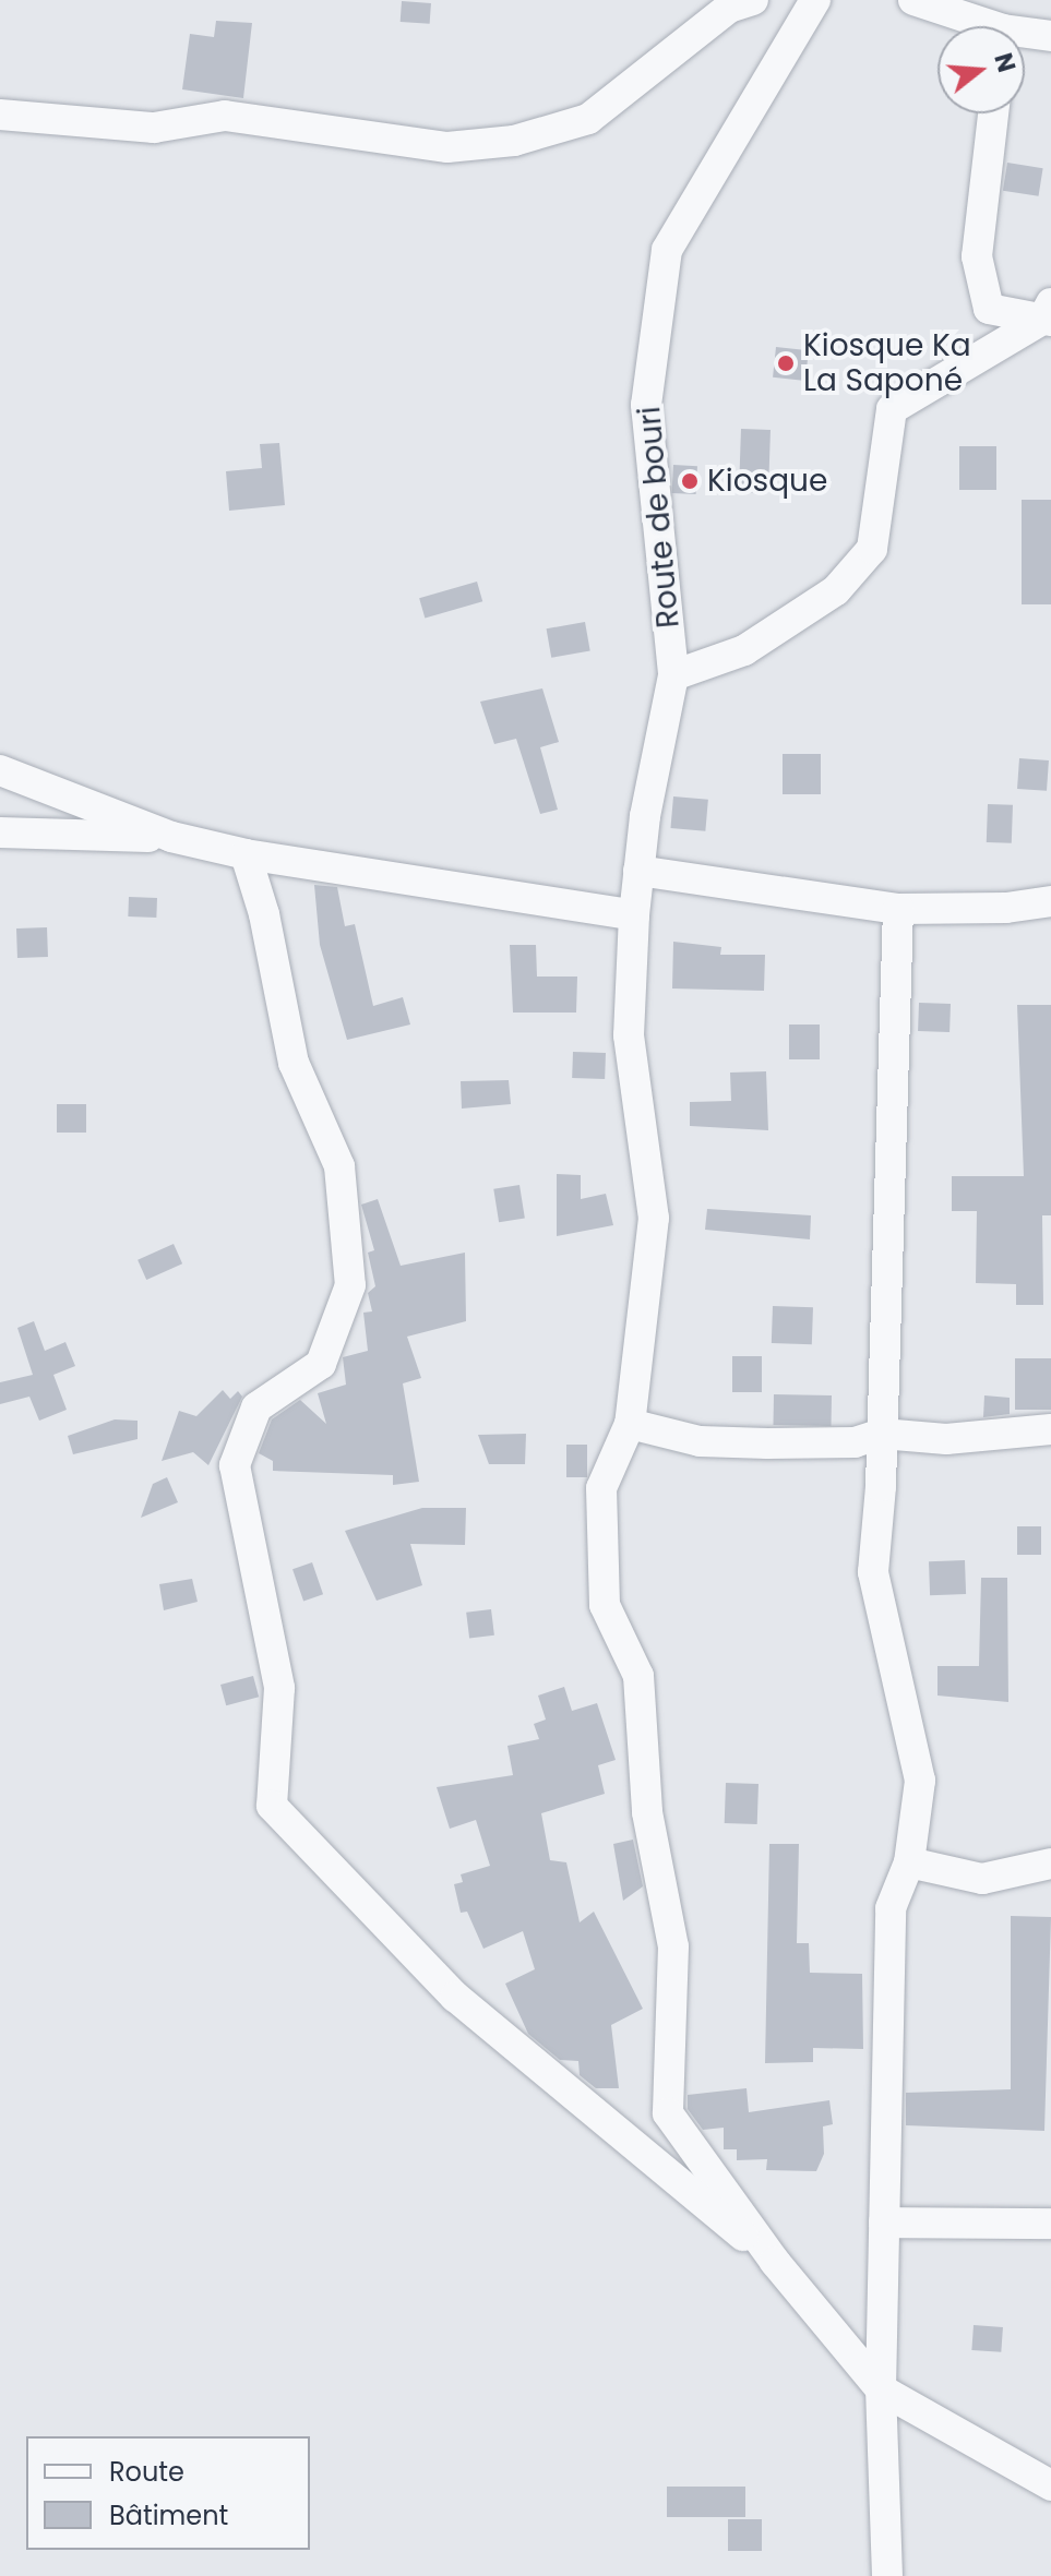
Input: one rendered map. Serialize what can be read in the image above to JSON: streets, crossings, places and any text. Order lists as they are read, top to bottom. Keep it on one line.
{"streets":{"street":["Route de bouri"]},"places":["Kiosque Ka La Saponé","Kiosque"],"legend":["Route","Bâtiment"],"north":"right"}
